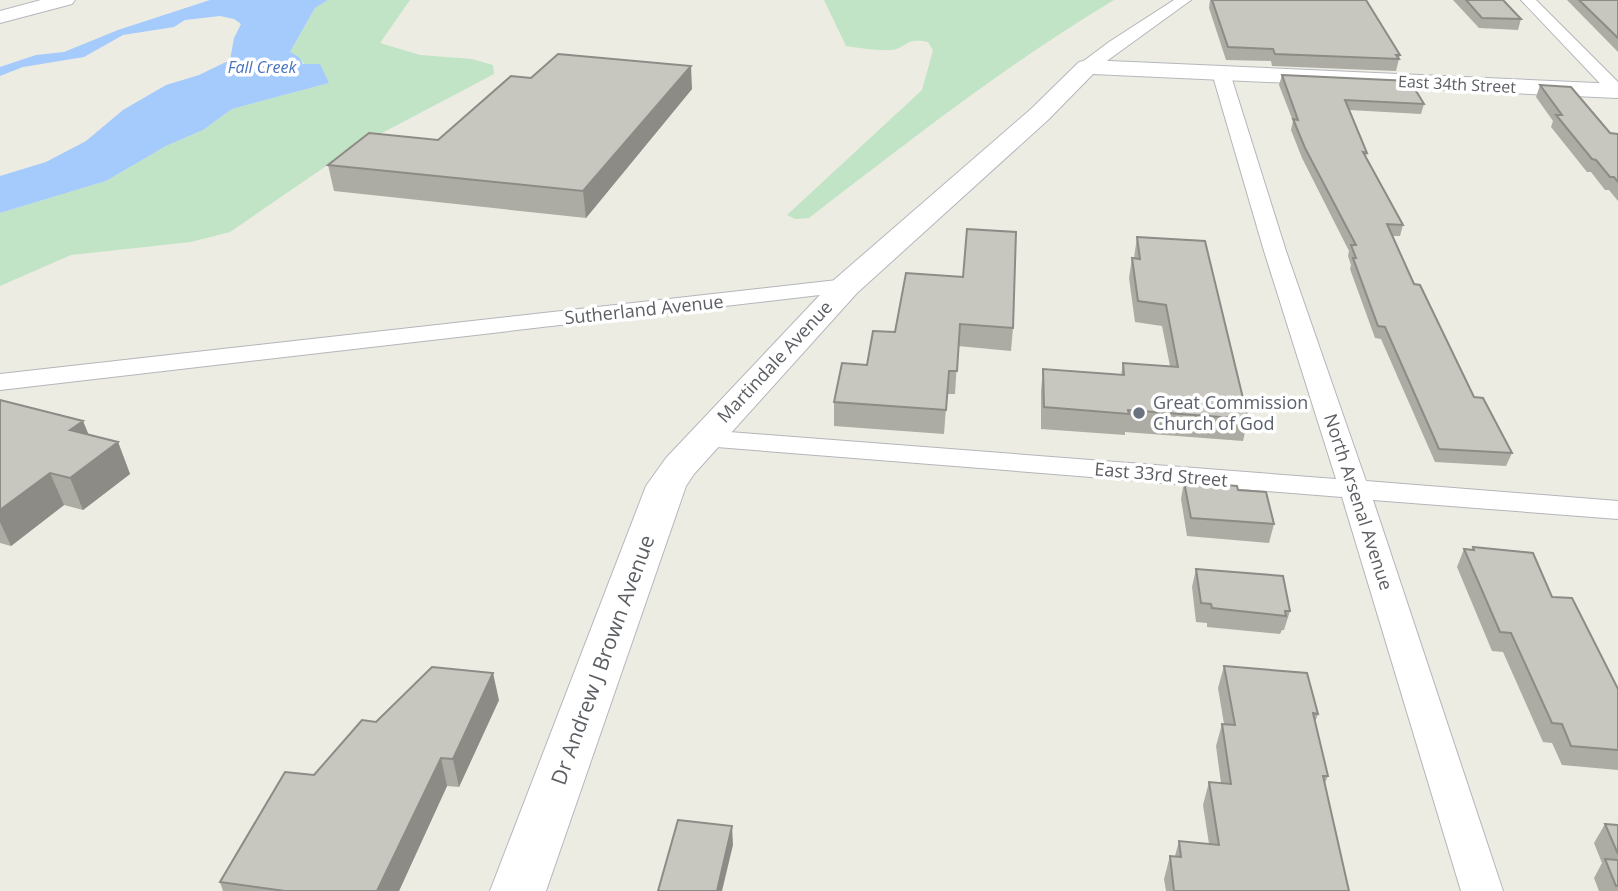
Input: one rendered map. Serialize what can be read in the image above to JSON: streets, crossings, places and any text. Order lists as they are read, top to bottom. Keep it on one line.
{"streets":{"main road":["East 34th Street","Martindale Avenue","Dr Andrew J Brown Avenue"],"street":["Sutherland Avenue","East 33rd Street","North Arsenal Avenue"]},"crossings":[["East 34th Street","North Arsenal Avenue"],["Sutherland Avenue","Martindale Avenue"],["Martindale Avenue","East 33rd Street"],["Martindale Avenue","Dr Andrew J Brown Avenue"],["East 33rd Street","North Arsenal Avenue"],["East 33rd Street","Dr Andrew J Brown Avenue"]],"water":["Fall Creek"],"places":["Great Commission Church of God"]}
